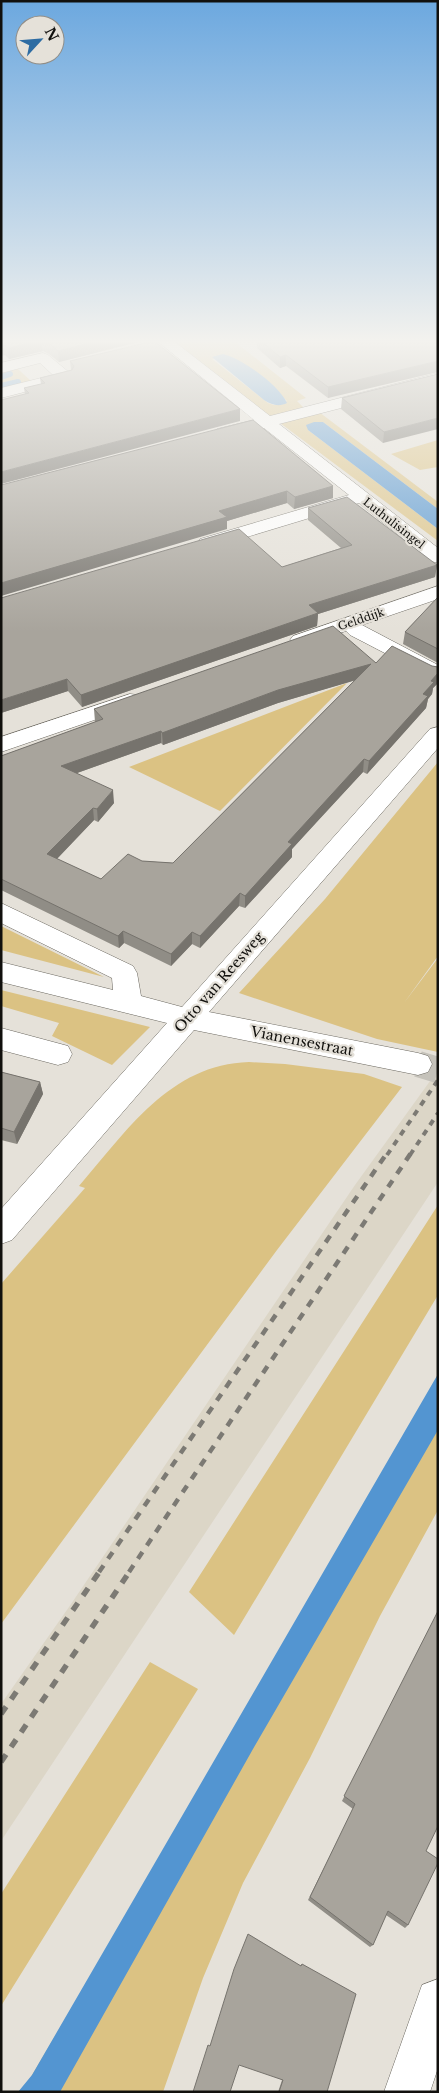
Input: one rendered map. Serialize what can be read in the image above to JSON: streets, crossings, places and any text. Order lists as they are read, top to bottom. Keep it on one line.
{"streets":{"street":["Luthulisingel","Gelddijk","Otto van Reesweg","Vianensestraat"]},"crossings":[["Otto van Reesweg","Vianensestraat"]],"north":"top right"}
